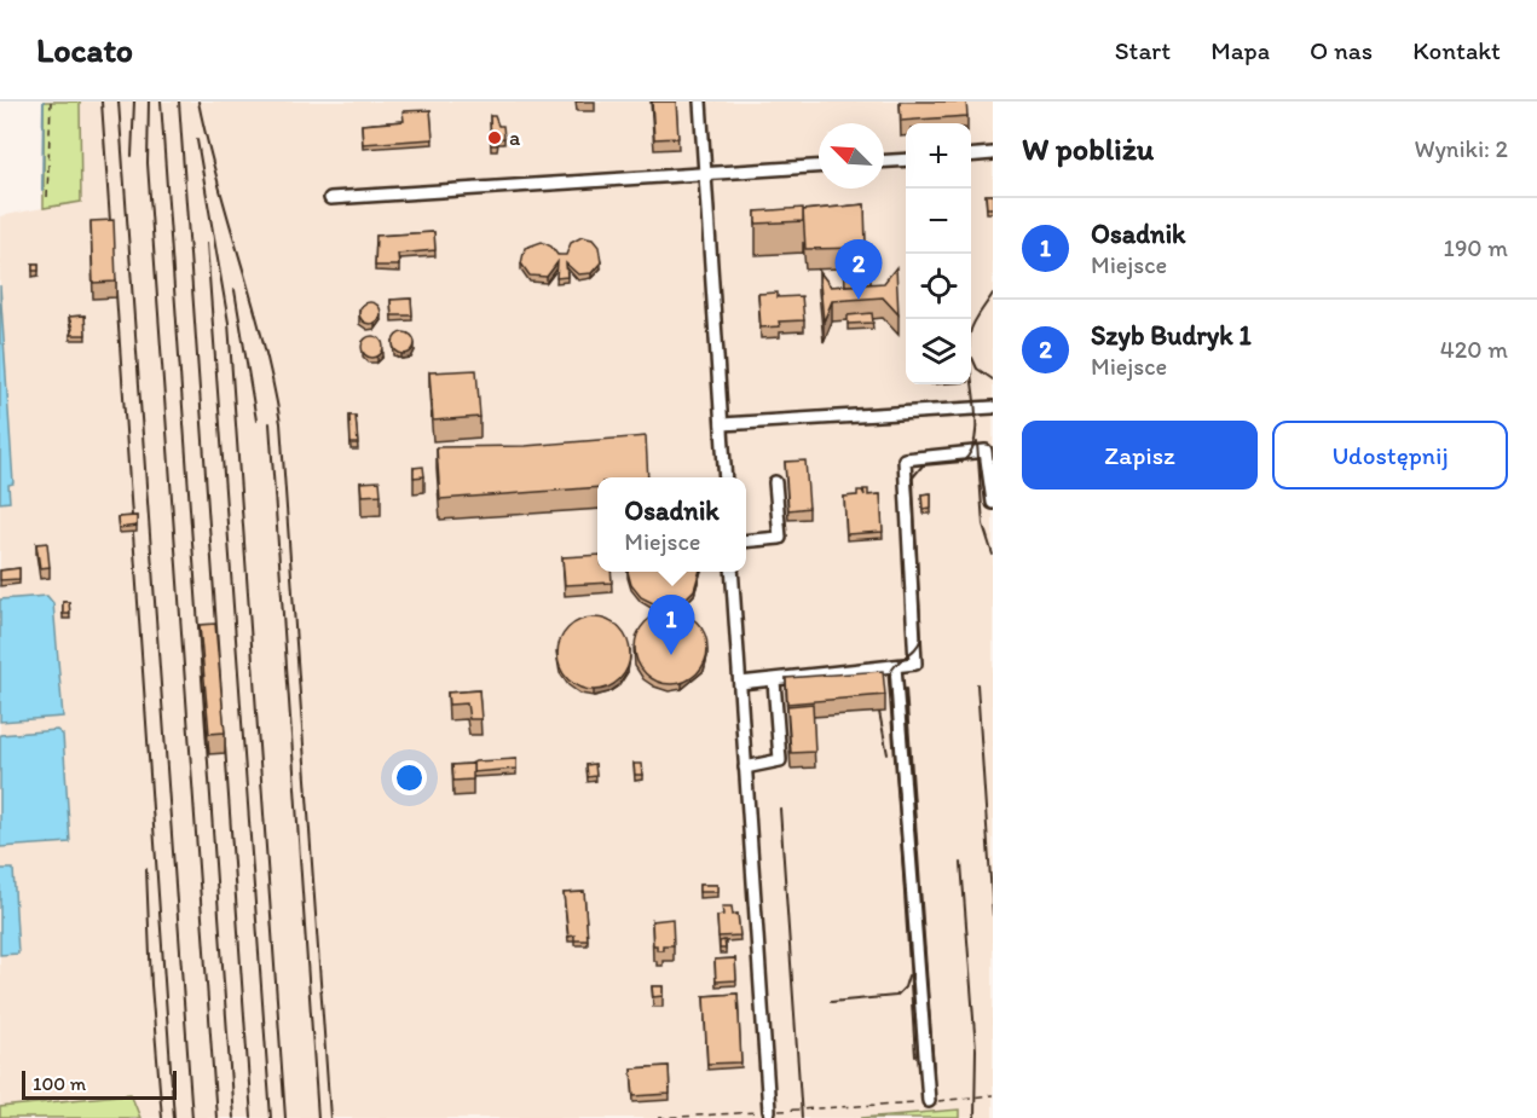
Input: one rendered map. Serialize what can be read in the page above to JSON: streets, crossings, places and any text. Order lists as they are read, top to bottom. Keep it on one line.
{"places":["a"],"scale_bar":"100 m","north":"top left","page":{"header":"Locato","nav":["Start","Mapa","O nas","Kontakt"],"heading":["W pobliżu","Wyniki: 2"],"map_buttons":["+","−"],"list":[{"mark":"1","name":"Osadnik","note":"Miejsce","value":"190 m"},{"mark":"2","name":"Szyb Budryk 1","note":"Miejsce","value":"420 m"}],"pins":["2","1"],"buttons":["Zapisz","Udostępnij"],"popup":["Osadnik","Miejsce"],"scale":"100 m"}}
